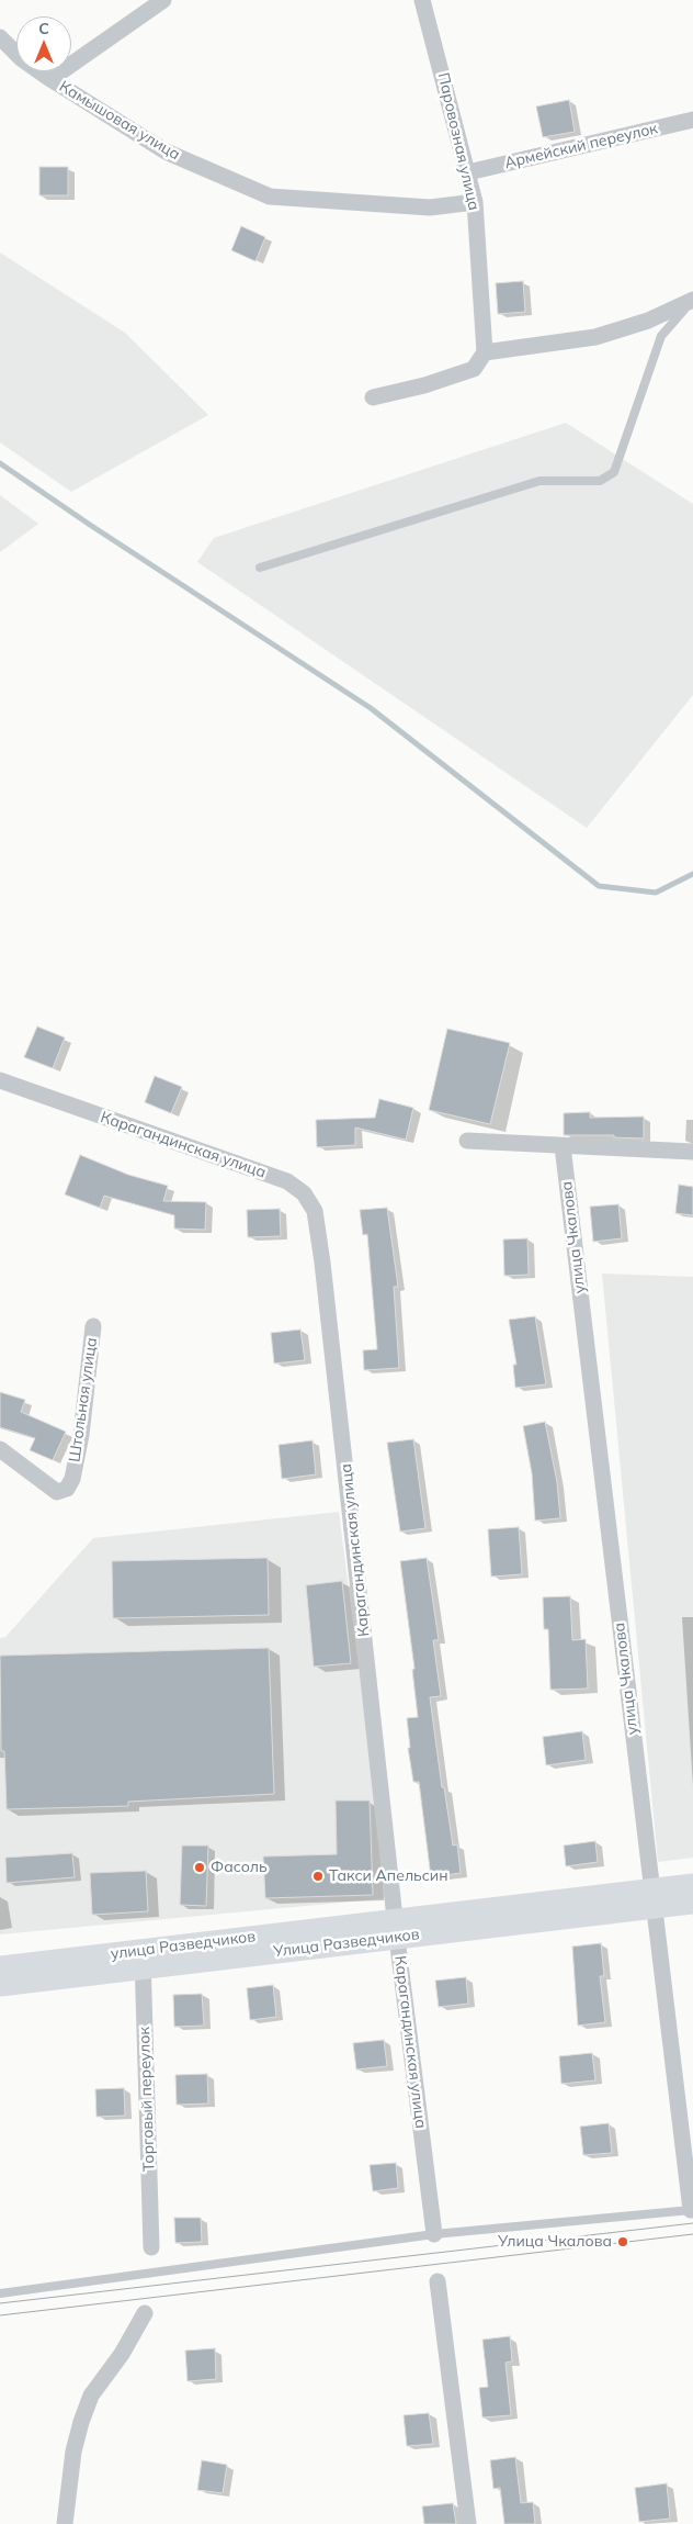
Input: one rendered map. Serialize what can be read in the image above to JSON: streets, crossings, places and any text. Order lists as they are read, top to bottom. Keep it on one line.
{"streets":{"main road":["Улица Разведчиков","улица Разведчиков"],"street":["Камышовая улица","Паровозная улица","Армейский переулок","Карагандинская улица","улица Чкалова","Штольная улица","Торговый переулок"]},"crossings":[["Камышовая улица","Паровозная улица"],["Паровозная улица","Армейский переулок"],["Карагандинская улица","улица Разведчиков"],["улица Чкалова","улица Разведчиков"],["Улица Разведчиков","улица Разведчиков"],["Улица Разведчиков","Торговый переулок"],["улица Разведчиков","Торговый переулок"]],"places":["Фасоль","Такси Апельсин","Улица Чкалова"],"north":"top"}
